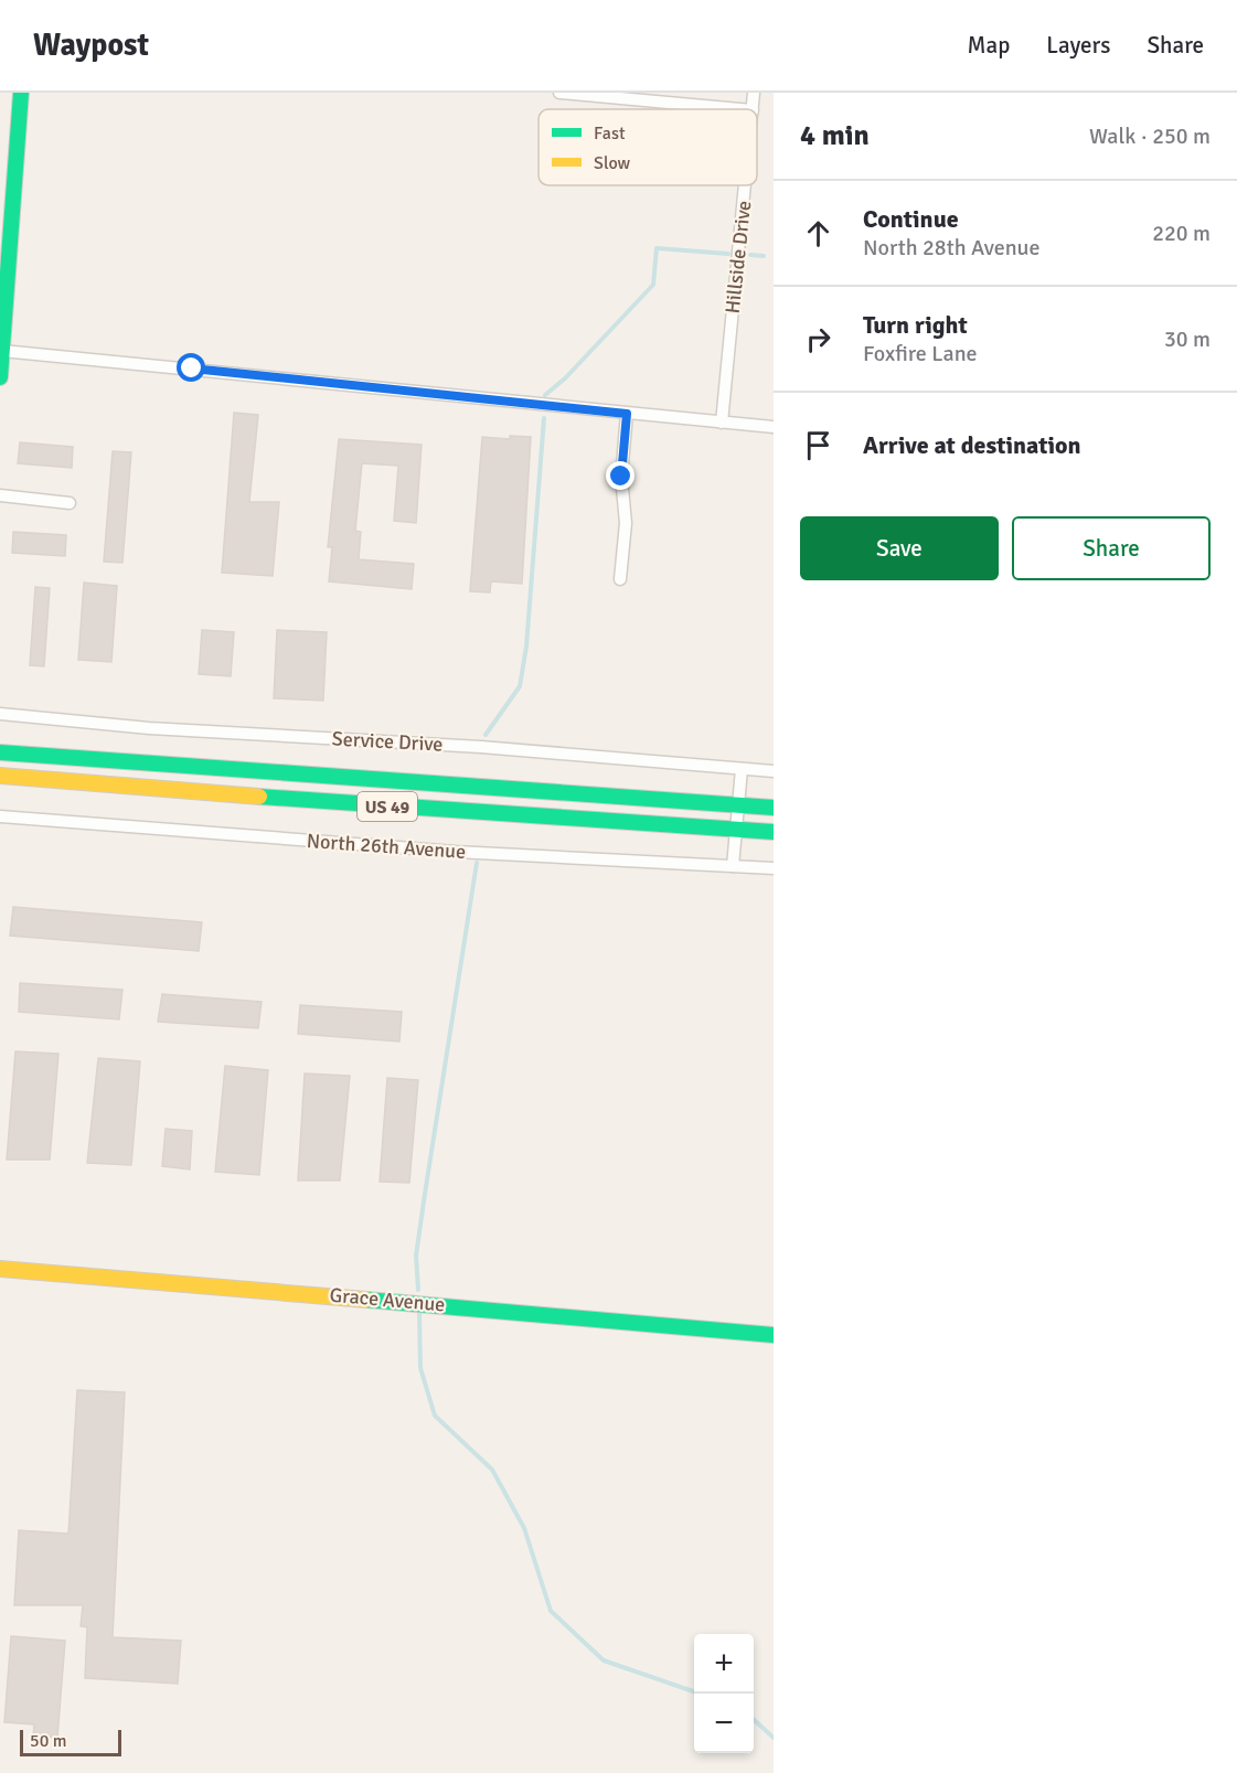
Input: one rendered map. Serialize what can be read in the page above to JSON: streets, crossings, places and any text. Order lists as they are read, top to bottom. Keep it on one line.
{"streets":{"main road":["US 49","Grace Avenue"],"street":["Hillside Drive","Service Drive","North 26th Avenue"]},"legend":["Fast","Slow"],"scale_bar":"50 m","page":{"header":"Waypost","nav":["Map","Layers","Share"],"heading":["4 min","Walk · 250 m"],"list":[["Continue","North 28th Avenue","220 m"],["Turn right","Foxfire Lane","30 m"],"Arrive at destination"],"buttons":["Save","Share"],"map_buttons":["+","−"],"scale":"50 m"}}
